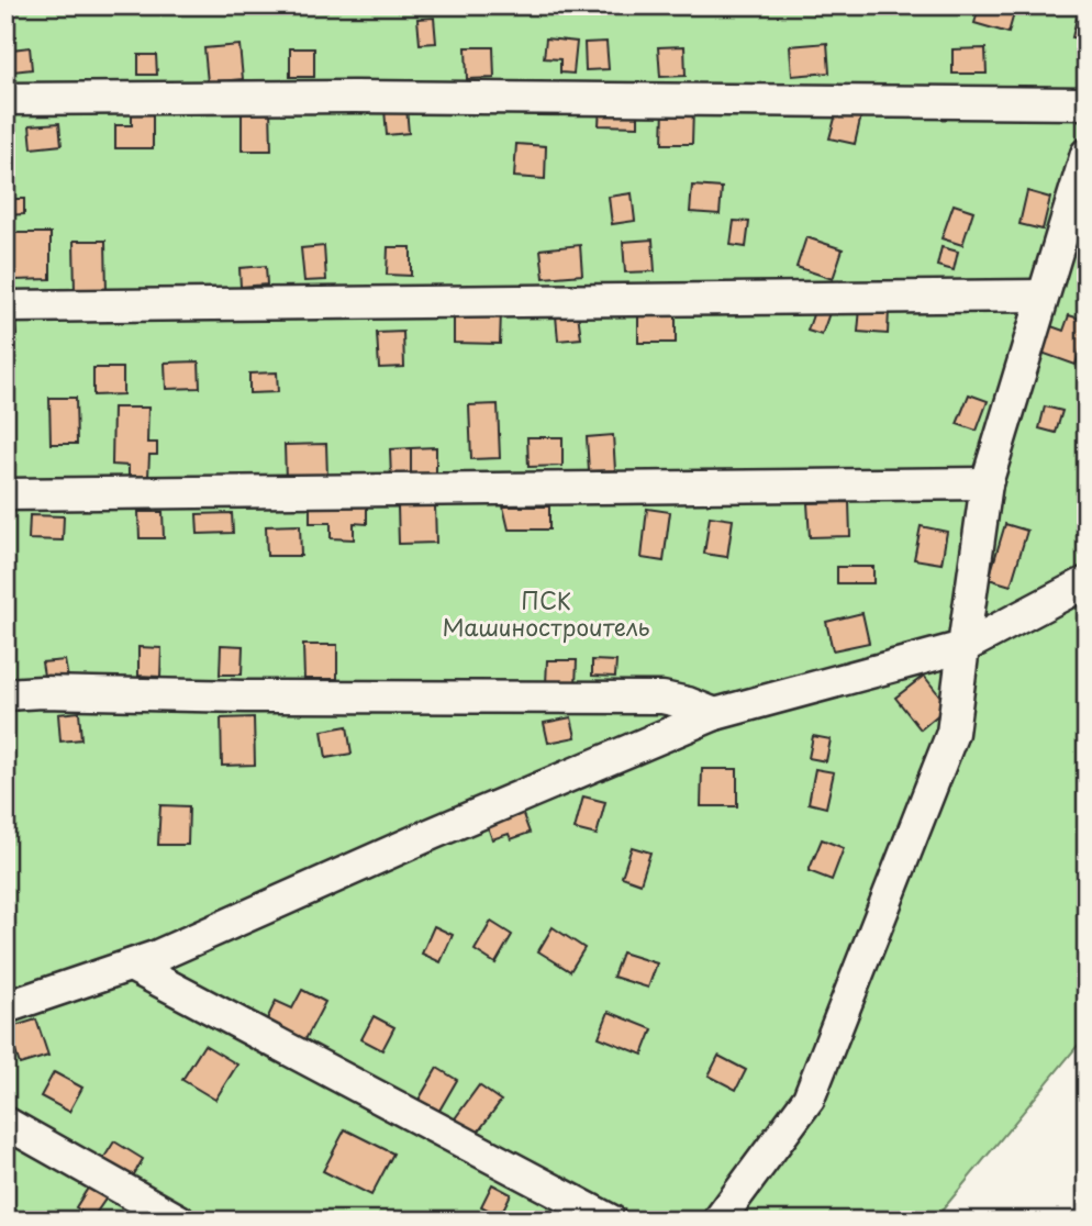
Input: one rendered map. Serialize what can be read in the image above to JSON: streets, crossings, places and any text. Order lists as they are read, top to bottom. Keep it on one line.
{"parks":["ПСК Машиностроитель"]}
